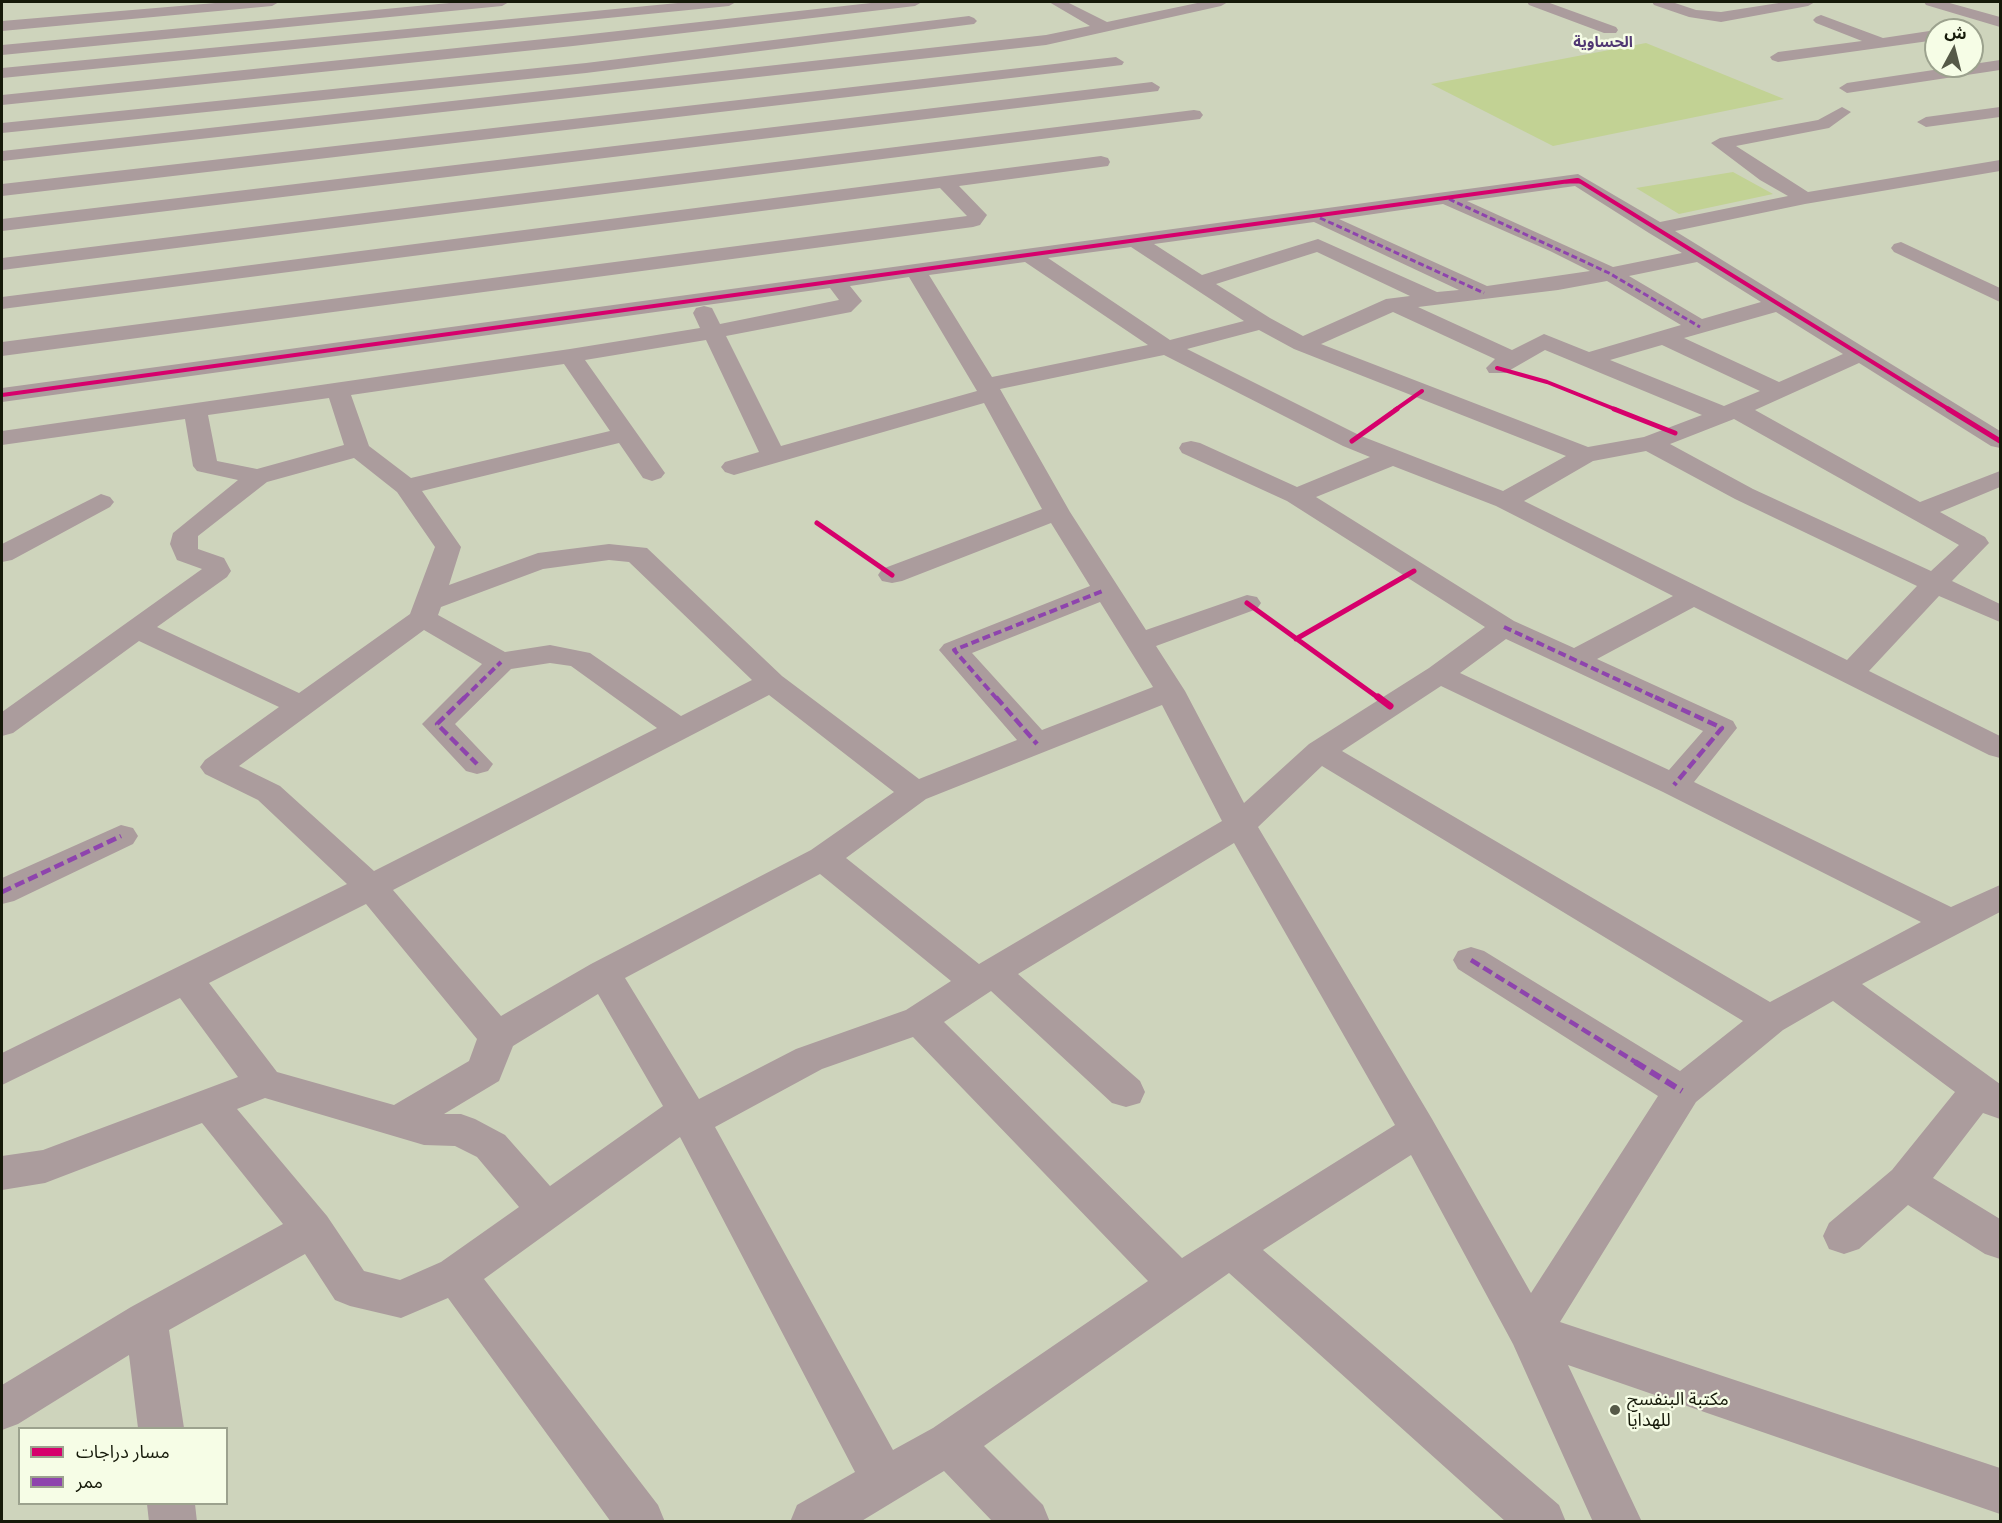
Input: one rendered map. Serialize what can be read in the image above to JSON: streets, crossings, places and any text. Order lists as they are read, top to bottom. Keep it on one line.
{"districts":["الحساوية"],"places":["مكتبة البنفسج للهدايا"],"legend":["مسار دراجات","ممر"],"north":"top"}
